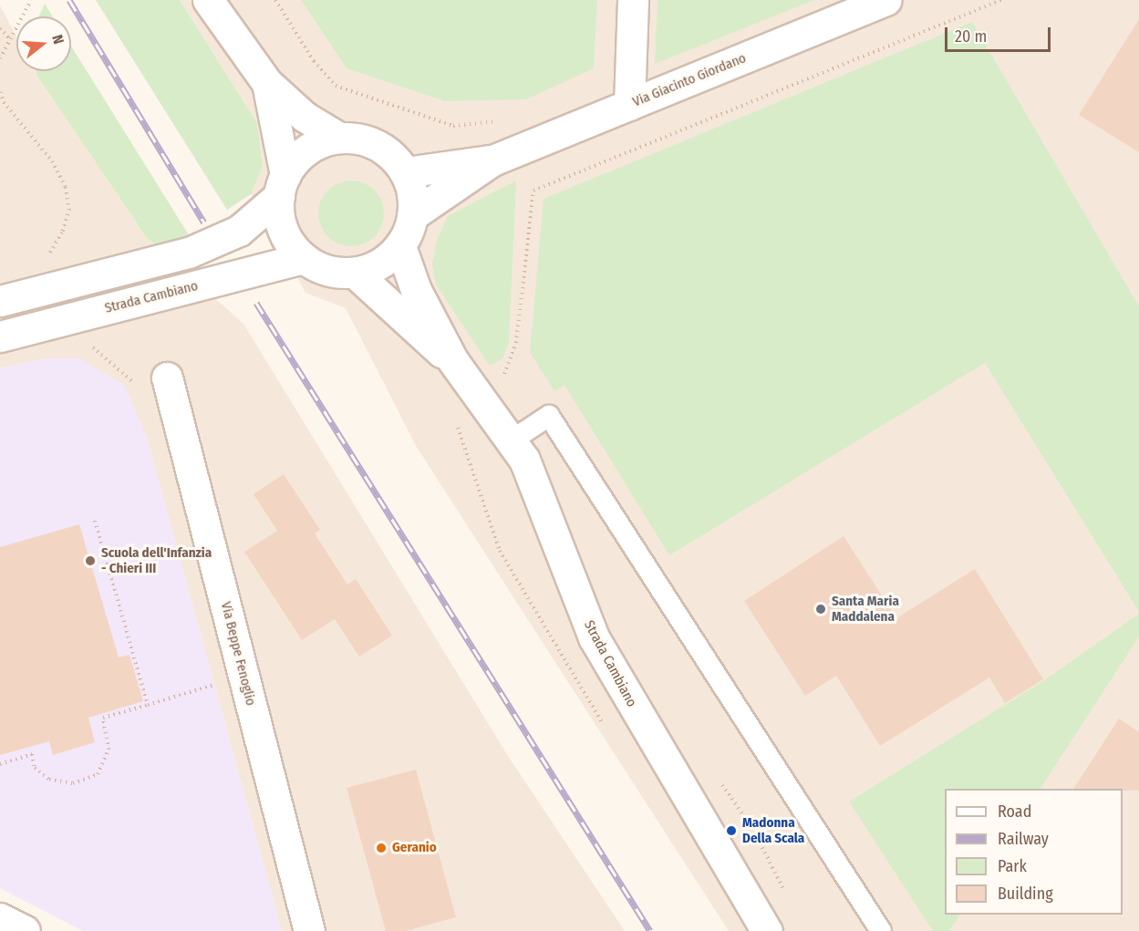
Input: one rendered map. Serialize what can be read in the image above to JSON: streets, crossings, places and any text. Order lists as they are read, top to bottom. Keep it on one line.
{"streets":{"main road":["Via Giacinto Giordano","Strada Cambiano","Via Beppe Fenoglio"]},"places":["Scuola dell'Infanzia - Chieri III","Santa Maria Maddalena","Madonna Della Scala","Geranio"],"legend":["Road","Railway","Park","Building"],"scale_bar":"20 m","north":"right"}
